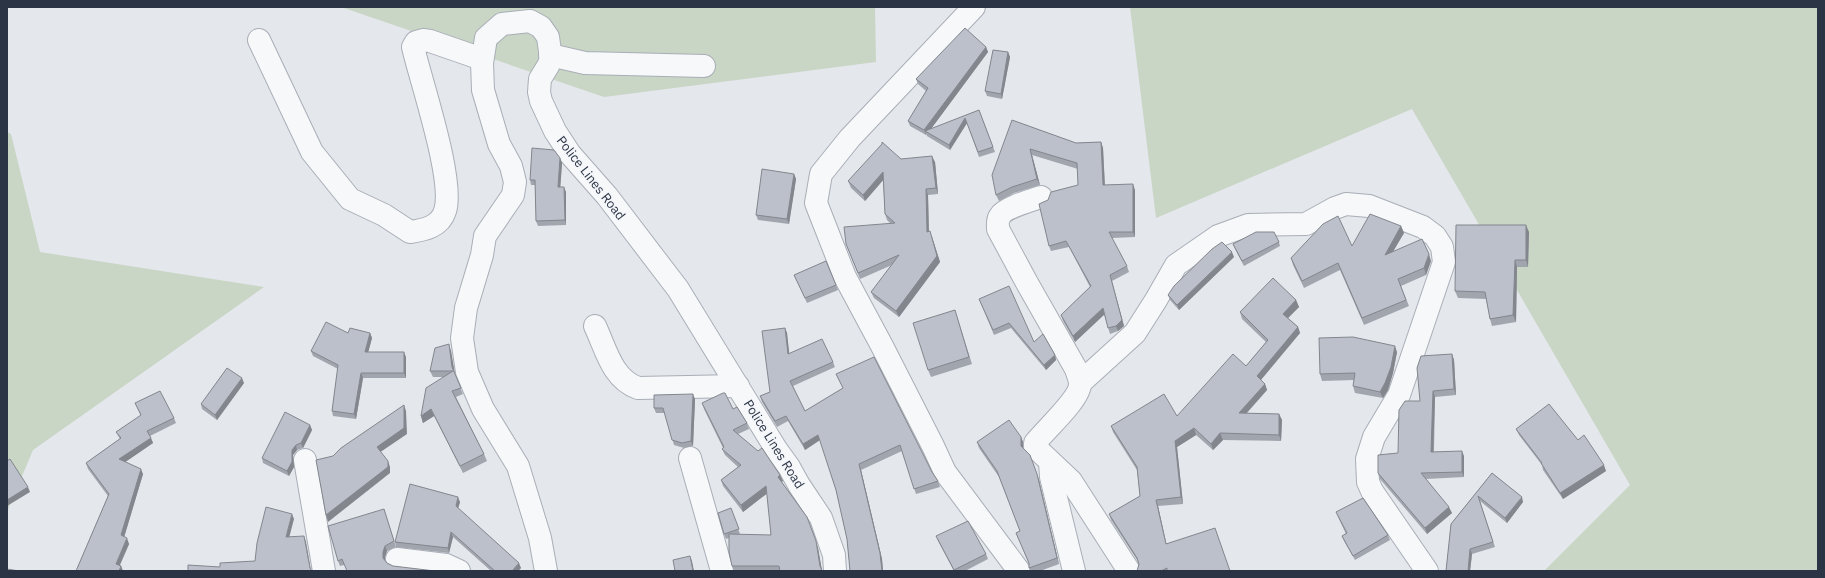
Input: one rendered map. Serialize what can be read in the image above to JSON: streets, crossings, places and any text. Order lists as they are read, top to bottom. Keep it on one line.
{"streets":{"street":["Police Lines Road"]}}
